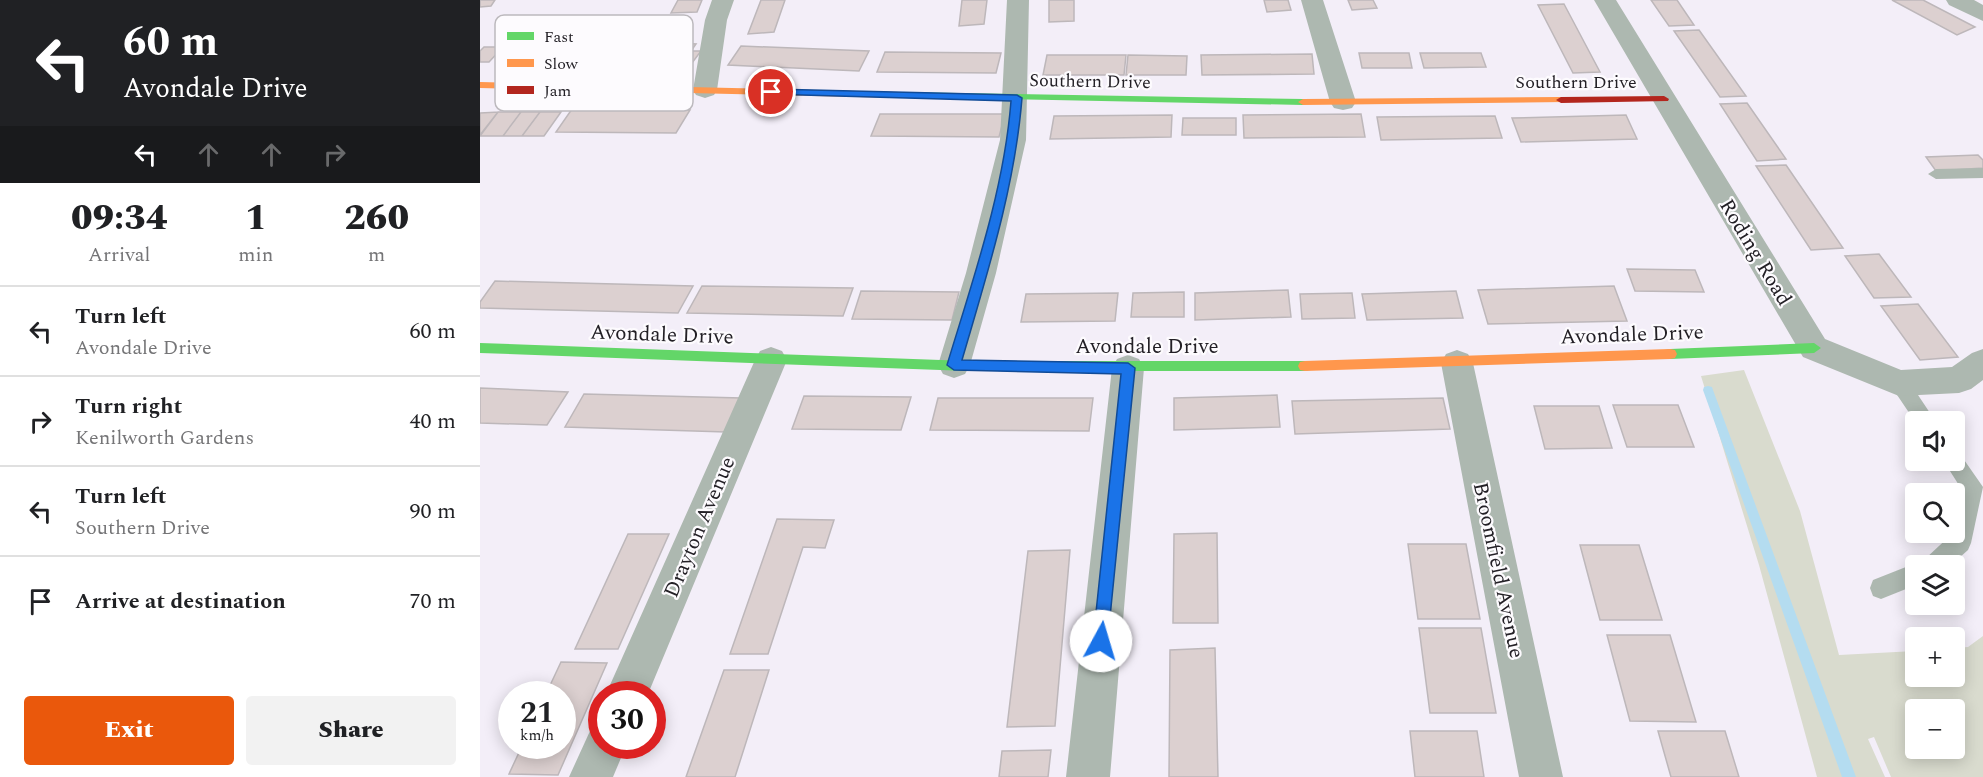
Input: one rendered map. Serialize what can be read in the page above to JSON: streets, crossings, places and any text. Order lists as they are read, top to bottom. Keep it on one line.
{"streets":{"street":["Southern Drive","Roding Road","Avondale Drive","Drayton Avenue","Broomfield Avenue"]},"crossings":[["Southern Drive","Roding Road"],["Roding Road","Avondale Drive"],["Avondale Drive","Drayton Avenue"],["Avondale Drive","Broomfield Avenue"]],"legend":["Fast","Slow","Jam"],"page":{"turn":["60 m","Avondale Drive"],"eta":["09:34","Arrival","1","min","260","m"],"list":[{"name":"Turn left","note":"Avondale Drive","value":"60 m"},{"name":"Turn right","note":"Kenilworth Gardens","value":"40 m"},{"name":"Turn left","note":"Southern Drive","value":"90 m"},{"name":"Arrive at destination","value":"70 m"}],"map_buttons":["+","−"],"speed":"21 km/h","limit":"30","buttons":["Exit","Share"]}}
